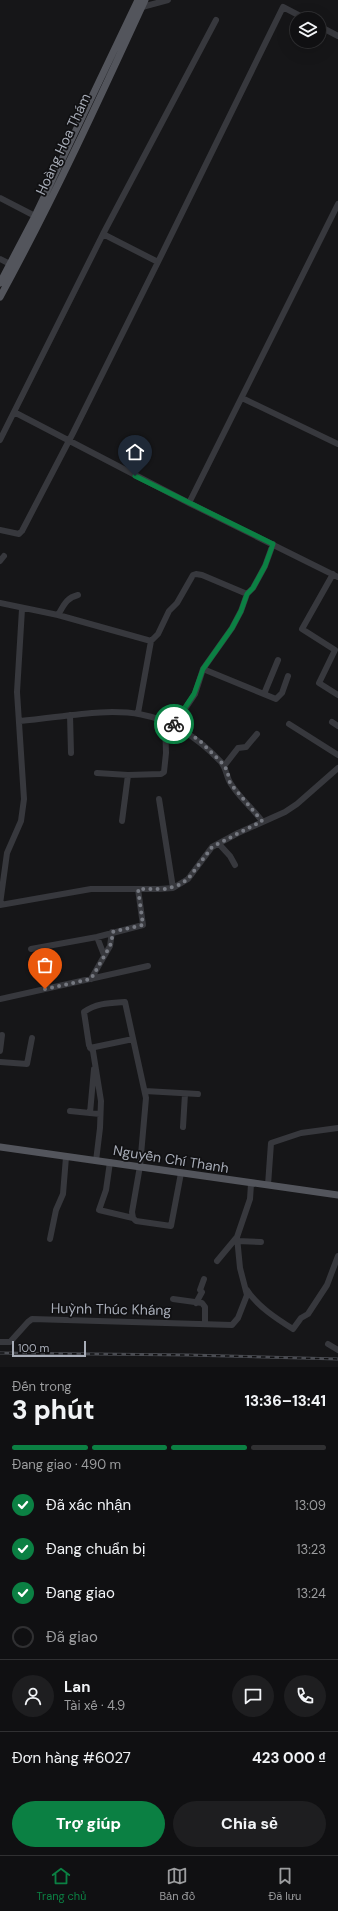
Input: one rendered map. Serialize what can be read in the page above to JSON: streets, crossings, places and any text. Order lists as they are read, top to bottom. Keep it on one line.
{"streets":{"main road":["Hoàng Hoa Thám","Nguyễn Chí Thanh"],"street":["Huỳnh Thúc Kháng"]},"scale_bar":"100 m","page":{"scale":"100 m","heading":["3 phút","Đến trong","13:36–13:41"],"panel":["Lan","Tài xế · 4.9","Đơn hàng #6027","423 000 ₫"],"bar":"Đang giao · 490 m","list":[["Đã xác nhận","13:09"],["Đang chuẩn bị","13:23"],["Đang giao","13:24"],"Đã giao"],"buttons":["Trợ giúp","Chia sẻ"],"tabs":["Trang chủ","Bản đồ","Đã lưu"]}}
